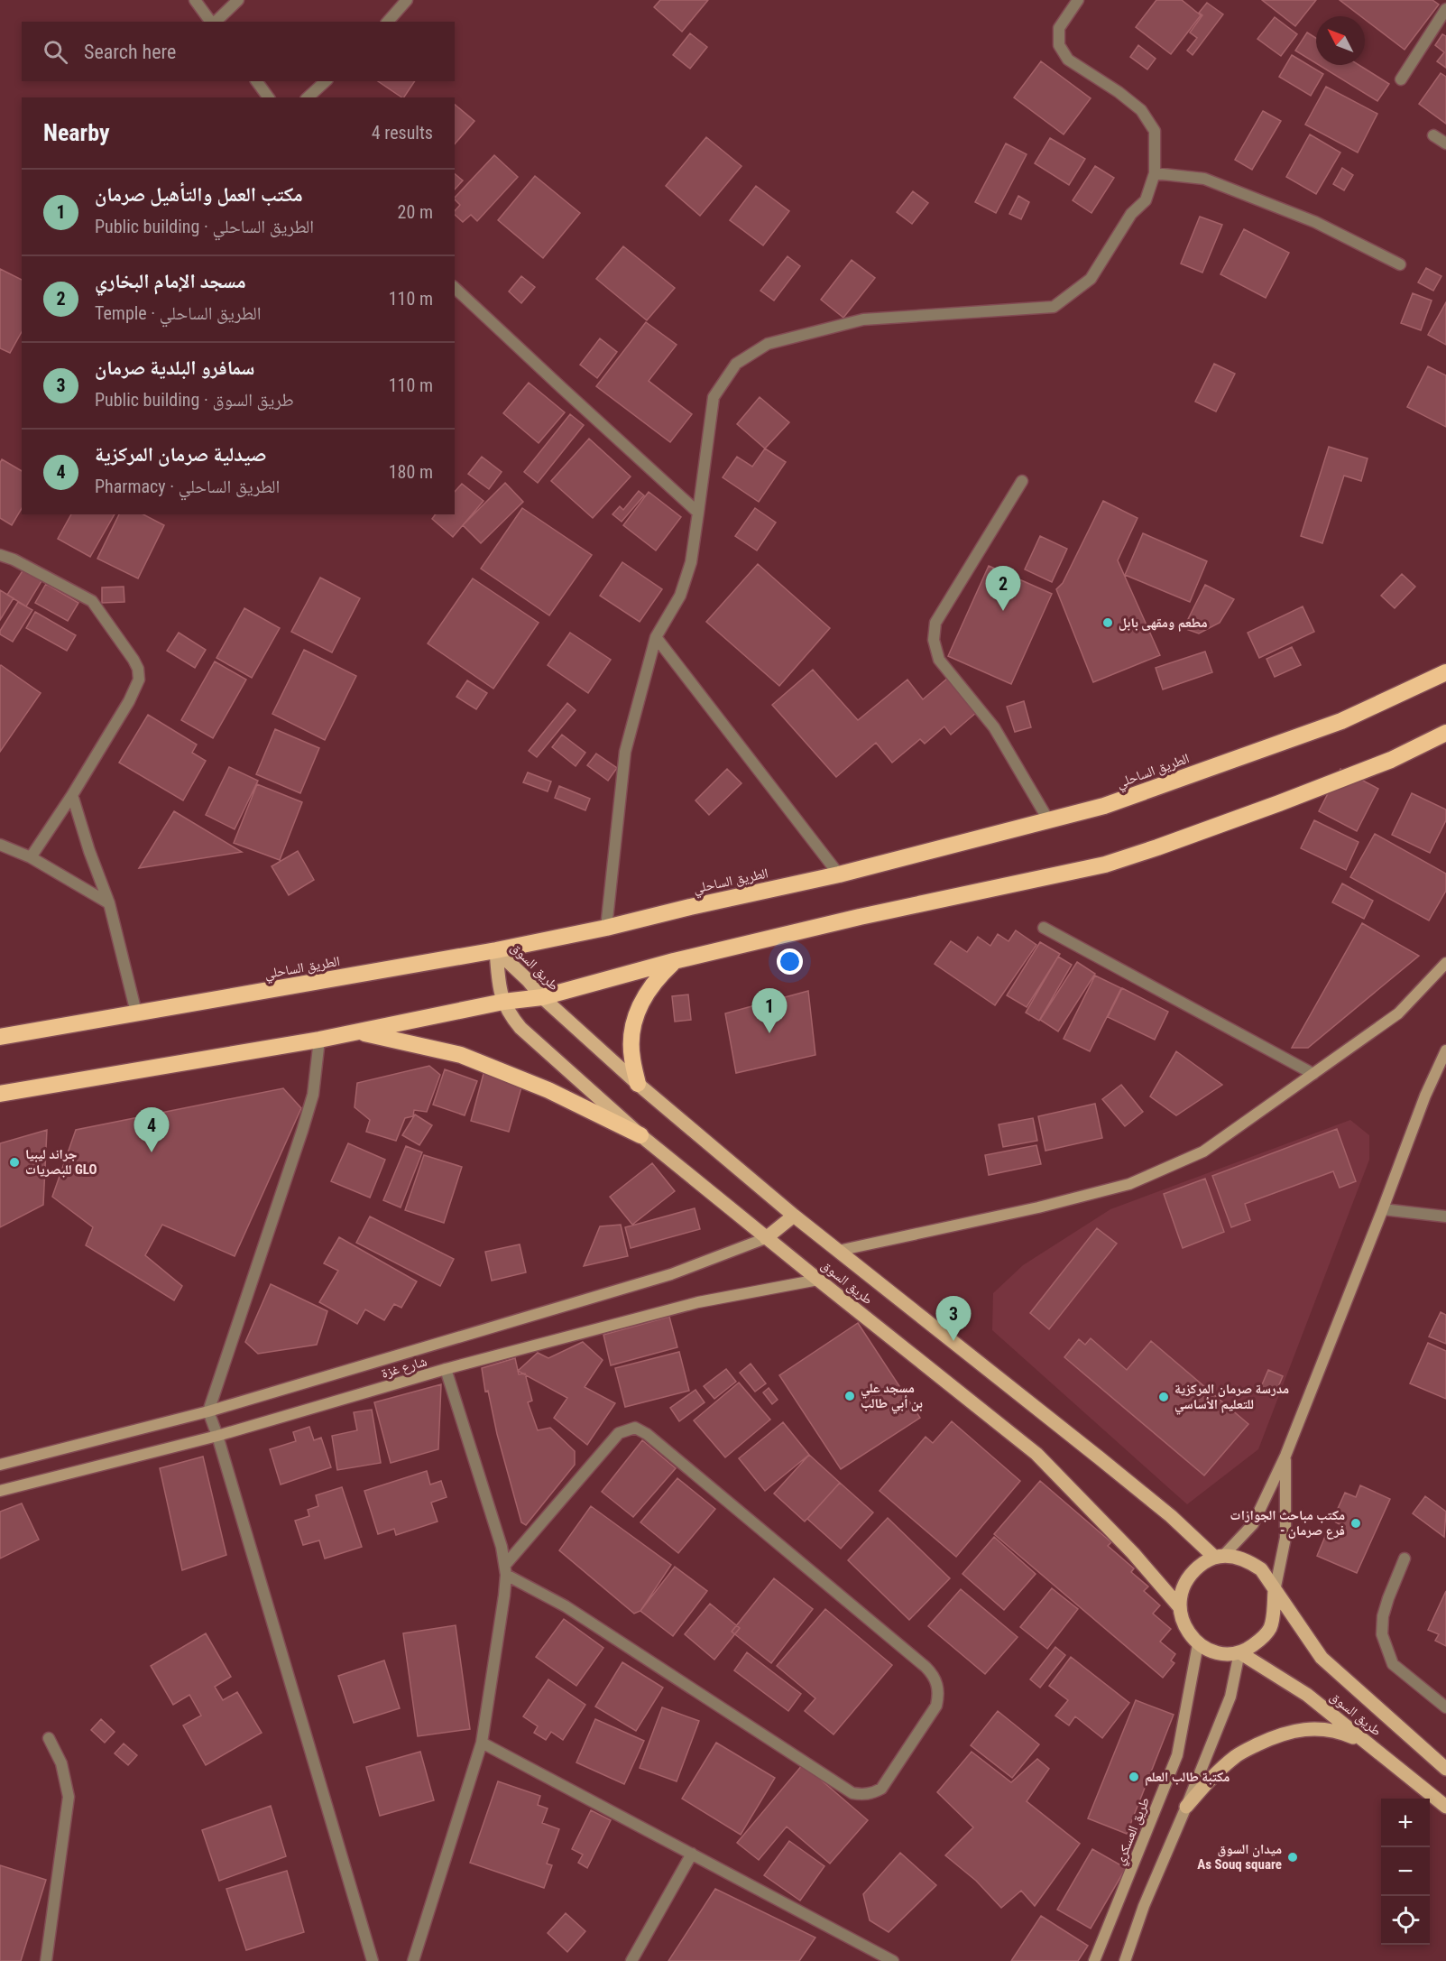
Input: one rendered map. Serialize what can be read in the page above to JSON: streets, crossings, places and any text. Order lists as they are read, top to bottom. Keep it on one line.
{"streets":{"highway":["الطريق الساحلي"],"main road":["طريق السوق"],"street":["شارع غزة","طريق العسكري"]},"crossings":[["الطريق الساحلي","طريق السوق"],["طريق السوق","شارع غزة"],["طريق السوق","طريق العسكري"]],"places":["مطعم ومقهى بابل","جراند ليبيا للبصريات GLO","مسجد علي بن أبي طالب","مدرسة صرمان المركزية للتعليم الأساسي","مكتب مباحث الجوازات - فرع صرمان","مكتبة طالب العلم","ميدان السوق As Souq square"],"north":"top left","page":{"search":"Search here","heading":["Nearby","4 results"],"list":[{"mark":"1","name":"مكتب العمل والتأهيل صرمان","note":"Public building · الطريق الساحلي","value":"20 m"},{"mark":"2","name":"مسجد الإمام البخاري","note":"Temple · الطريق الساحلي","value":"110 m"},{"mark":"3","name":"سمافرو البلدية صرمان","note":"Public building · طريق السوق","value":"110 m"},{"mark":"4","name":"صيدلية صرمان المركزية","note":"Pharmacy · الطريق الساحلي","value":"180 m"}],"pins":["2","1","4","3"],"map_buttons":["+","−"]}}
